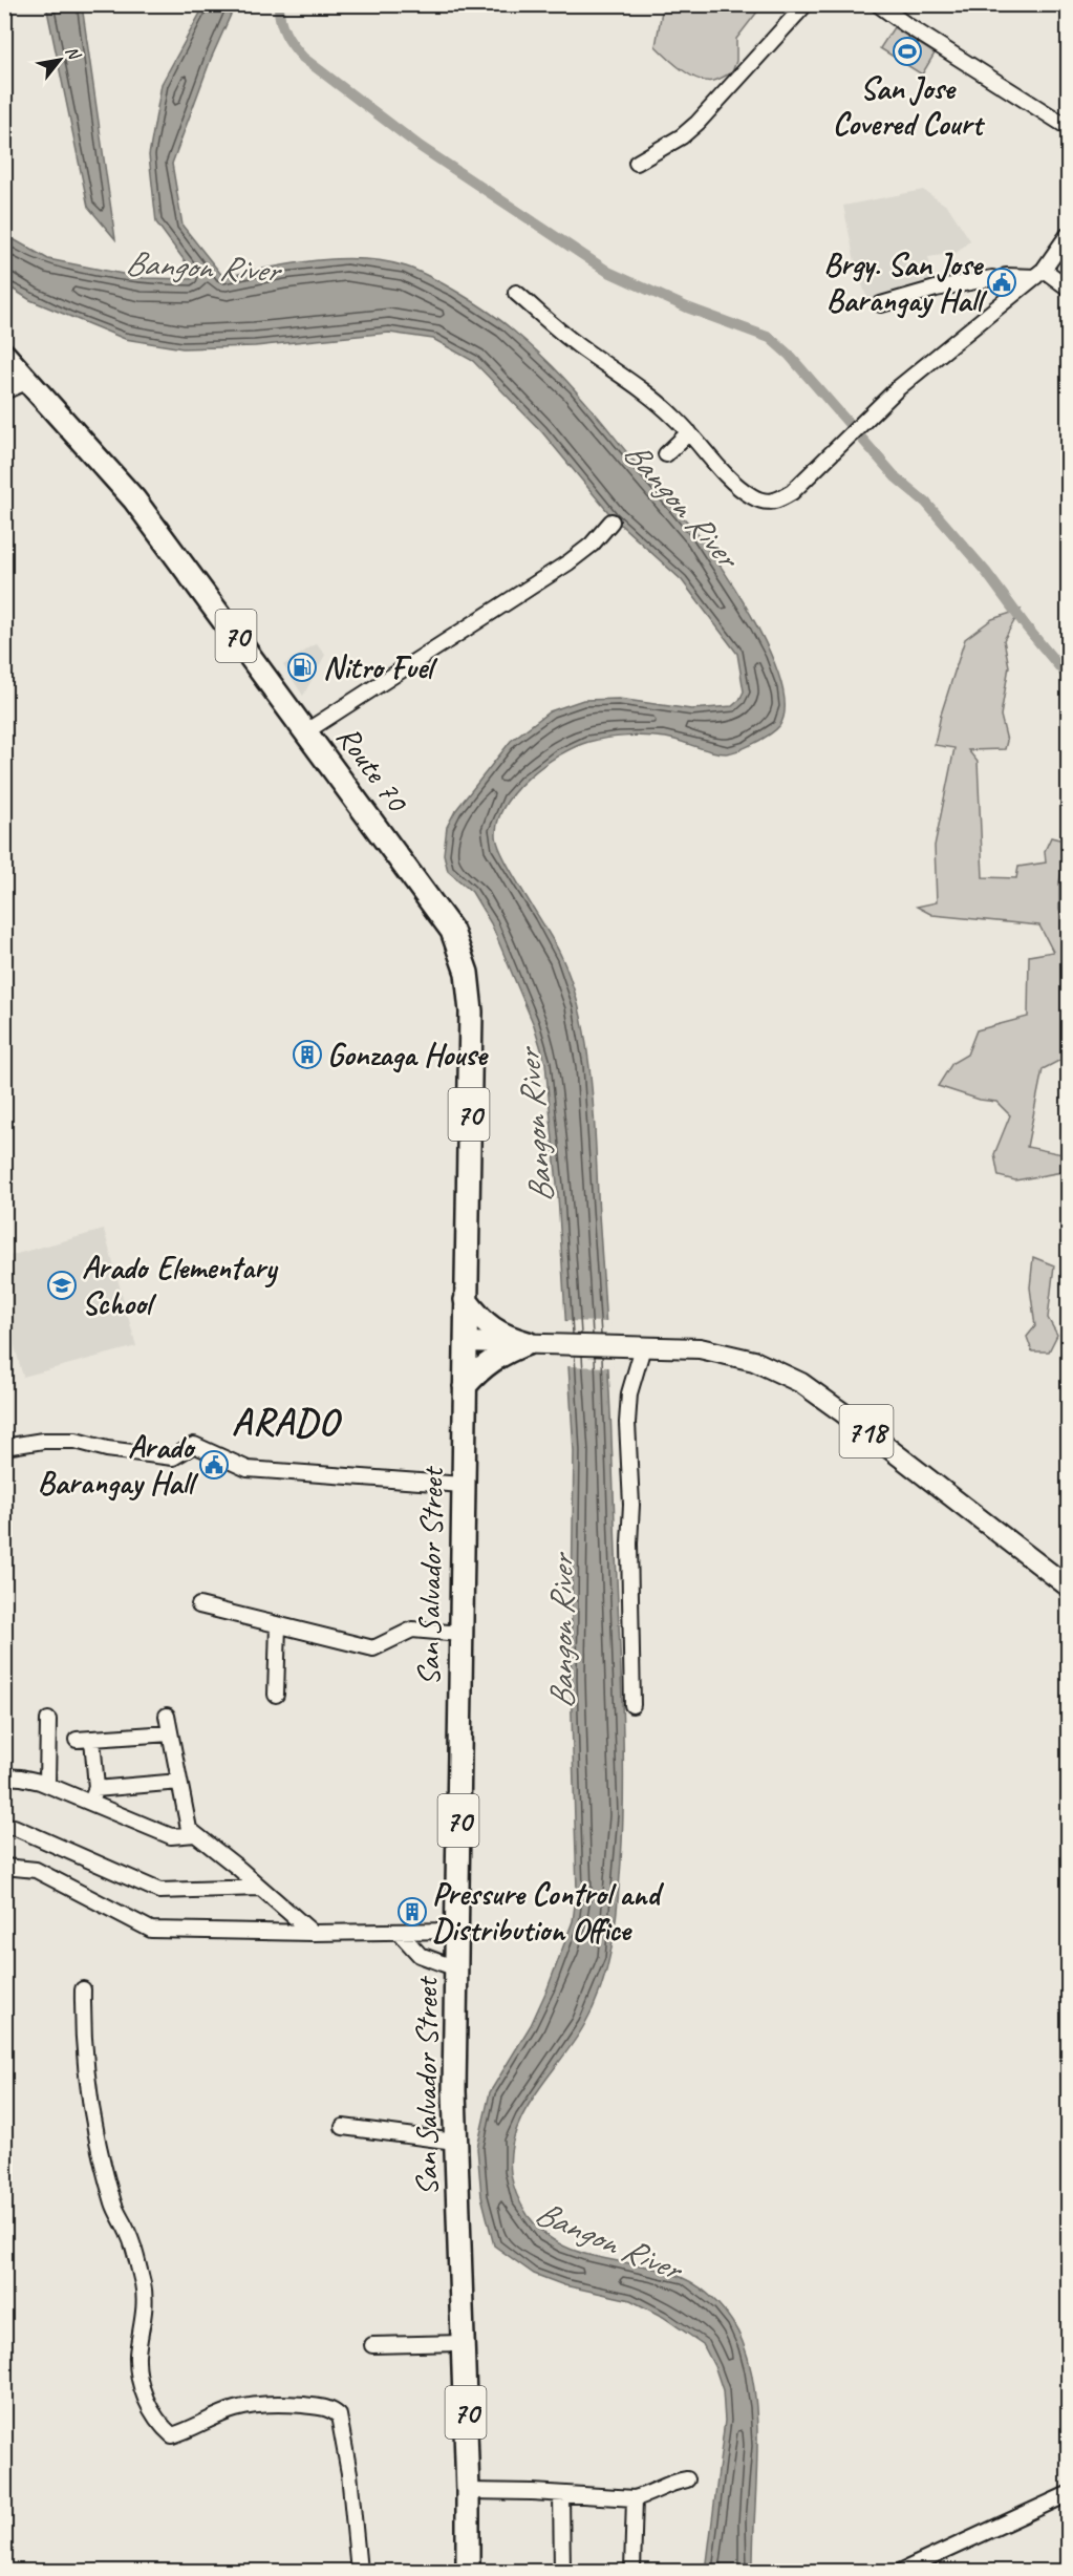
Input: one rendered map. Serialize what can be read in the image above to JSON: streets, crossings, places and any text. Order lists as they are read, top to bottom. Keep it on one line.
{"streets":{"highway":["70","Route 70","San Salvador Street"],"main road":["718"]},"crossings":[["Route 70","San Salvador Street"],["718","San Salvador Street"]],"districts":["ARADO"],"water":["Bangon River"],"places":{"sports":["San Jose Covered Court"],"public building":["Brgy. San Jose Barangay Hall","Arado Barangay Hall"],"fuel station":["Nitro Fuel"],"building":["Gonzaga House","Pressure Control and Distribution Office"],"school or university":["Arado Elementary School"]},"north":"top right"}
